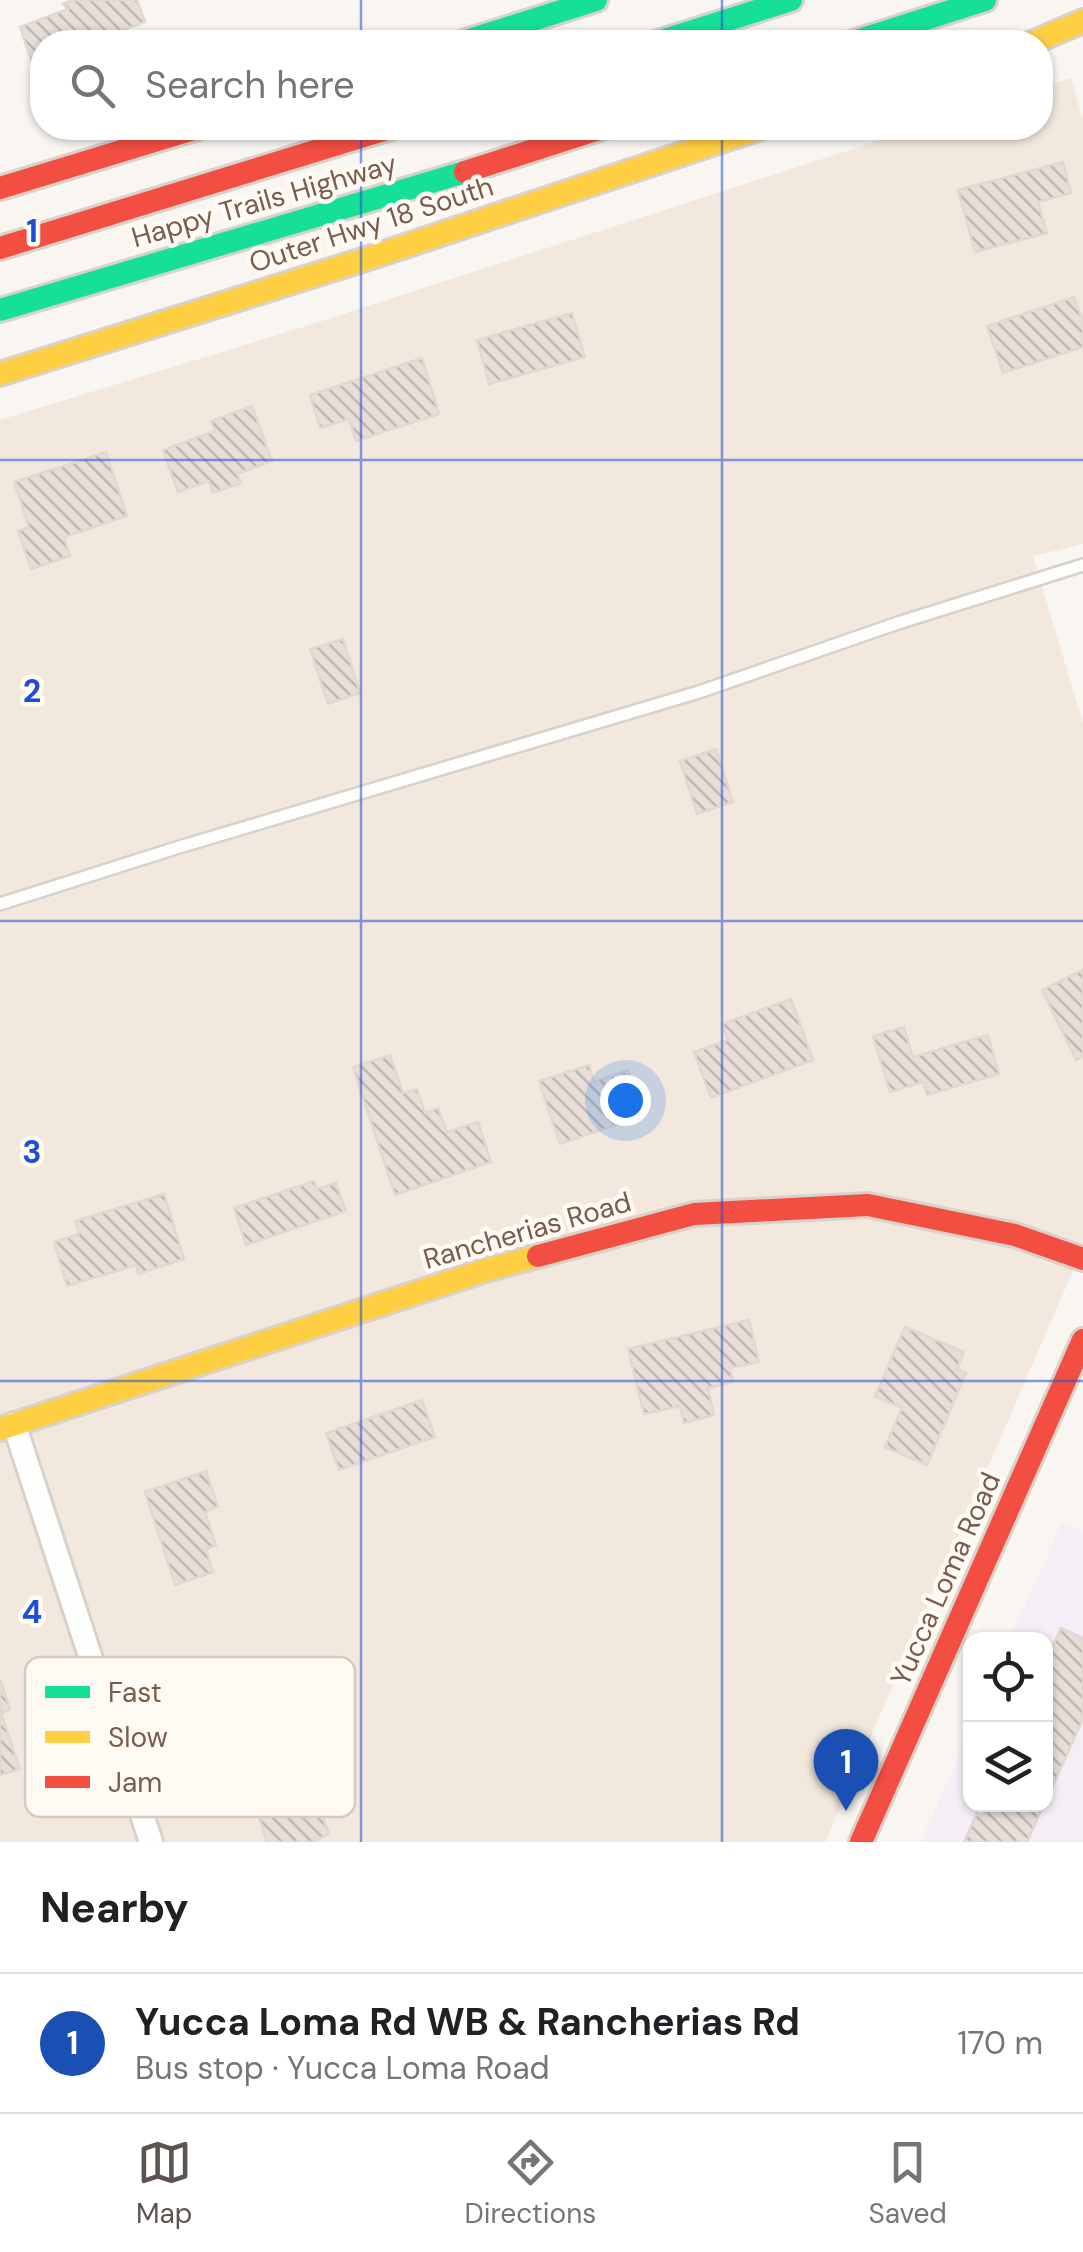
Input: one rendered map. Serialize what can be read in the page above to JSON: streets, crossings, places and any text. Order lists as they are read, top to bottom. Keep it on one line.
{"streets":{"street":["Happy Trails Highway","Outer Hwy 18 South","Rancherias Road","Yucca Loma Road"]},"legend":["Fast","Slow","Jam"],"page":{"search":"Search here","pins":"1","heading":"Nearby","list":[{"mark":"1","name":"Yucca Loma Rd WB & Rancherias Rd","note":"Bus stop · Yucca Loma Road","value":"170 m"}],"nav":["Map","Directions","Saved"]},"grid":{"rows":["1","2","3","4"]}}
